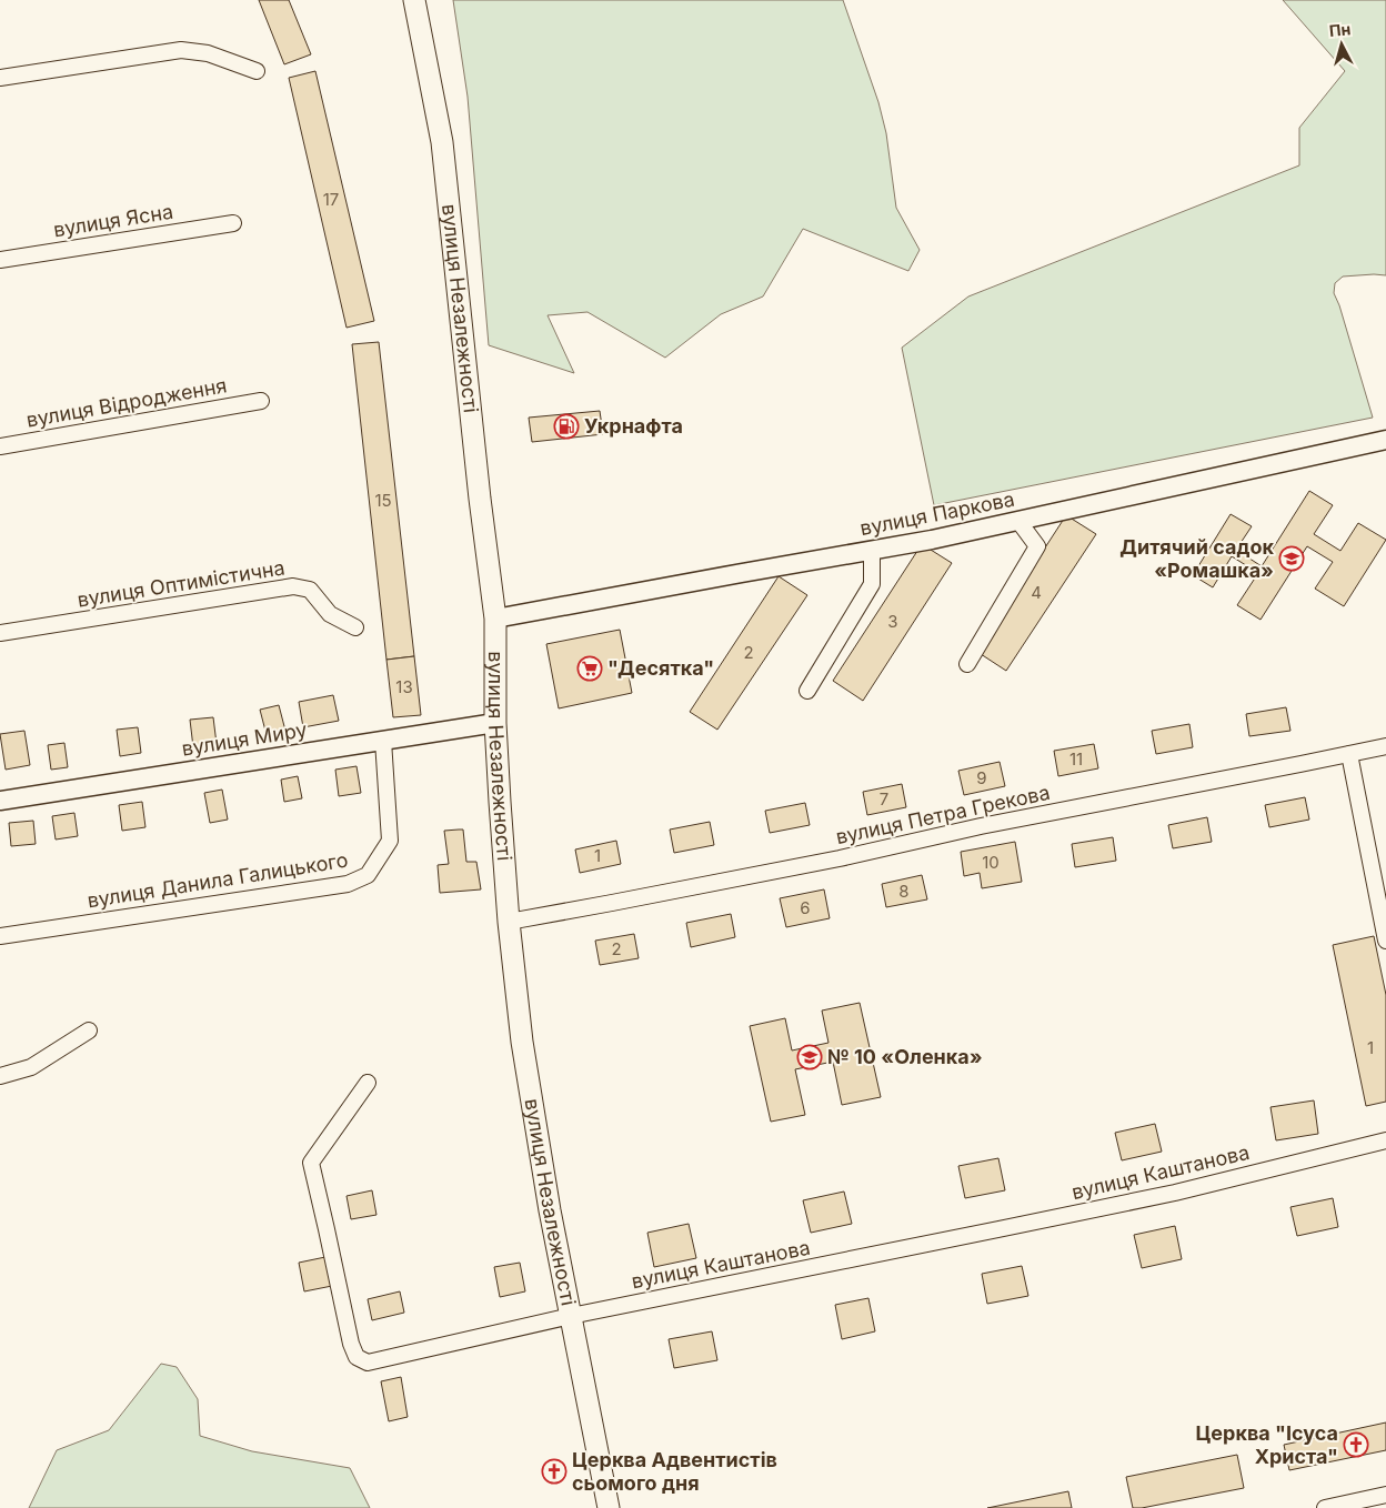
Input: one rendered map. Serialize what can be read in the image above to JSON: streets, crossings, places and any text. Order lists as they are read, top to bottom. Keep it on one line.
{"streets":{"main road":["вулиця Незалежності"],"street":["вулиця Ясна","вулиця Відродження","вулиця Паркова","вулиця Оптимістична","вулиця Миру","вулиця Петра Грекова","вулиця Данила Галицького","вулиця Каштанова"]},"crossings":[["вулиця Незалежності","вулиця Паркова"],["вулиця Незалежності","вулиця Миру"],["вулиця Незалежності","вулиця Петра Грекова"],["вулиця Незалежності","вулиця Каштанова"],["вулиця Миру","вулиця Данила Галицького"]],"places":{"fuel station":["Укрнафта"],"school or university":["Дитячий садок «Ромашка»","№ 10 «Оленка»"],"supermarket":["\"Десятка\""],"church":["Церква \"Ісуса Христа\"","Церква Адвентистів сьомого дня"]},"house_numbers":["17","15","4","3","2","13","11","9","7","1","10","8","6","2","1"],"north":"top"}
